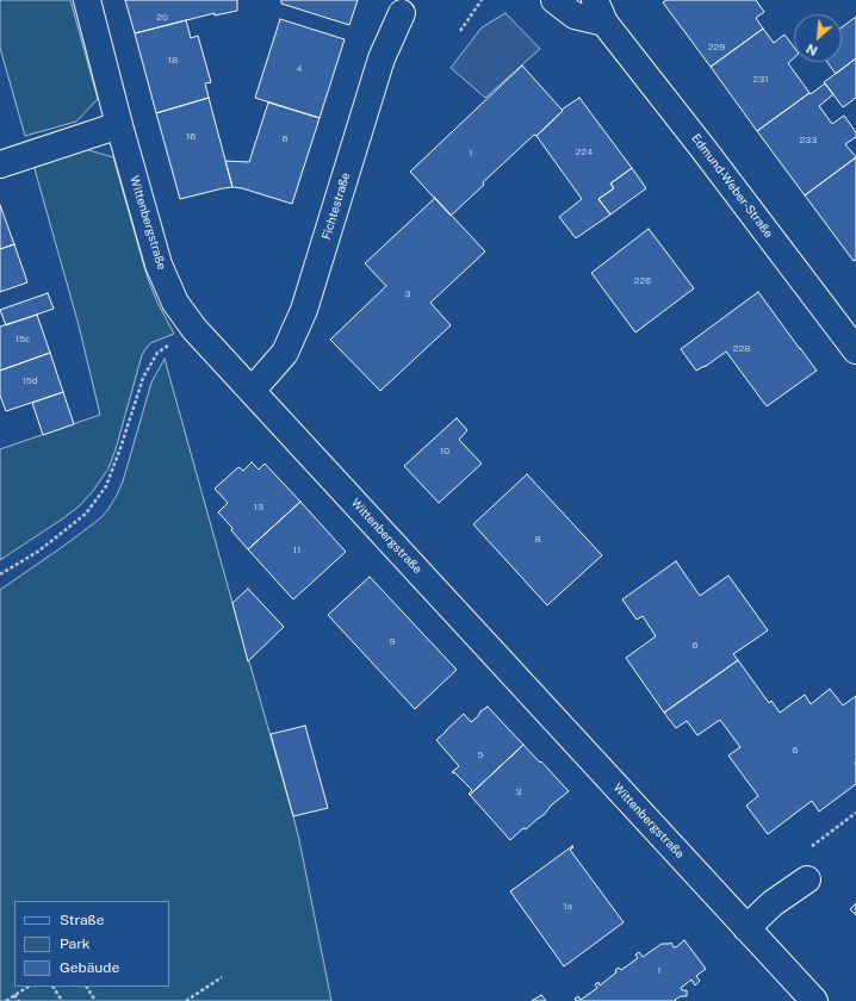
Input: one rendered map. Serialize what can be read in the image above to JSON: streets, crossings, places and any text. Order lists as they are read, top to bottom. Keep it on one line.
{"streets":{"street":["Edmund-Weber-Straße","Fichtestraße","Wittenbergstraße"]},"crossings":[["Fichtestraße","Wittenbergstraße"]],"house_numbers":["20","229","18","4","231","16","6","233","224","1","226","3","15c","228","15d","10","13","8","11","9","6","6","5","3","1a","1"],"legend":["Straße","Park","Gebäude"],"north":"bottom left"}
